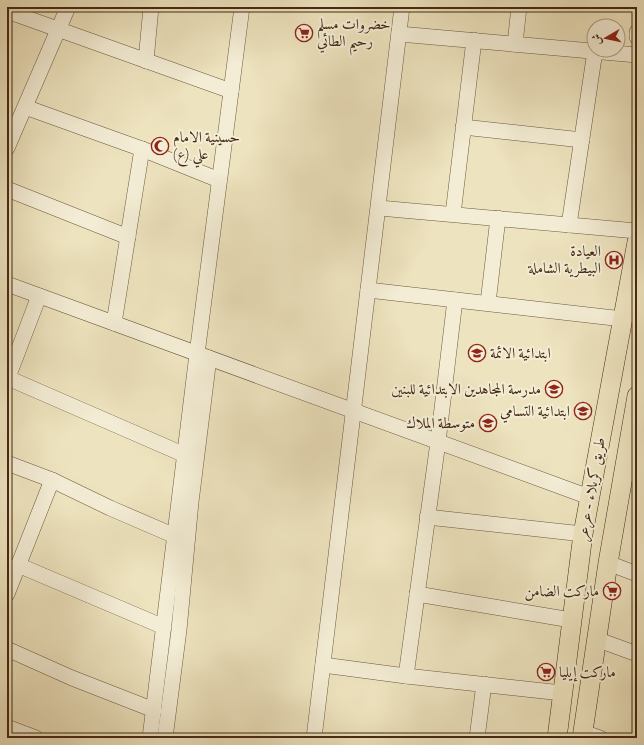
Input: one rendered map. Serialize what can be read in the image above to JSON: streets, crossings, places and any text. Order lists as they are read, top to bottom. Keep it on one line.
{"streets":{"main road":["طريق كربلاء - عرعر"]},"places":{"supermarket":["خضروات مسلم رحيم الطائي","ماركت الضامن","ماركت إيليا"],"mosque":["حسينية الامام علي (ع)"],"hospital":["العيادة البيطرية الشاملة"],"school or university":["ابتدائية الائمة","مدرسة المجاهدين الابتدائية للبنين","ابتدائية التسامي","متوسطة الملاك"]},"north":"left"}
